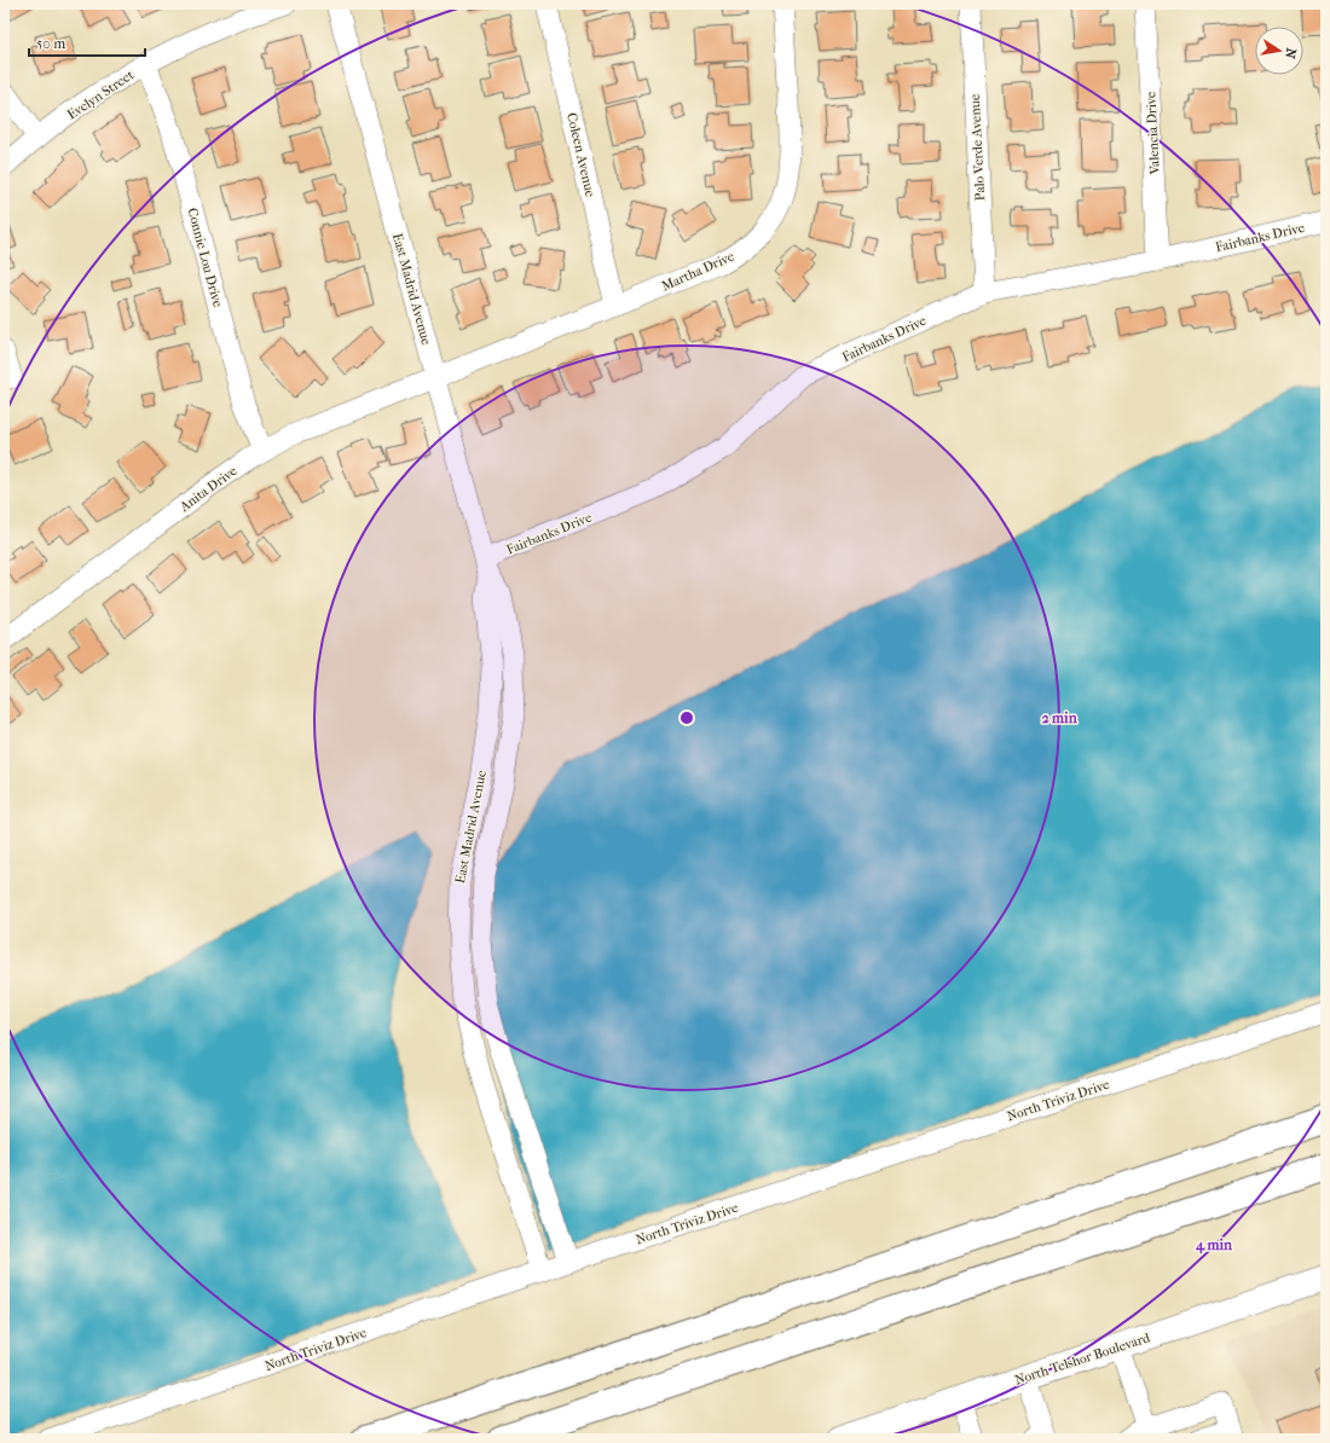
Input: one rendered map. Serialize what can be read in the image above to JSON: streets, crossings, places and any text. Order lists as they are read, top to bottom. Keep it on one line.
{"streets":{"main road":["North Telshor Boulevard"],"street":["Evelyn Street","Valencia Drive","Palo Verde Avenue","Coleen Avenue","Fairbanks Drive","Connie Lou Drive","Martha Drive","East Madrid Avenue","Anita Drive","North Triviz Drive"]},"crossings":[["Evelyn Street","Connie Lou Drive"],["Valencia Drive","Fairbanks Drive"],["Palo Verde Avenue","Fairbanks Drive"],["Coleen Avenue","Martha Drive"],["Fairbanks Drive","East Madrid Avenue"],["Connie Lou Drive","Anita Drive"],["Martha Drive","East Madrid Avenue"],["Martha Drive","Anita Drive"],["East Madrid Avenue","Anita Drive"],["East Madrid Avenue","North Triviz Drive"]],"scale_bar":"50 m","north":"right","rings":["2 min","4 min"]}
